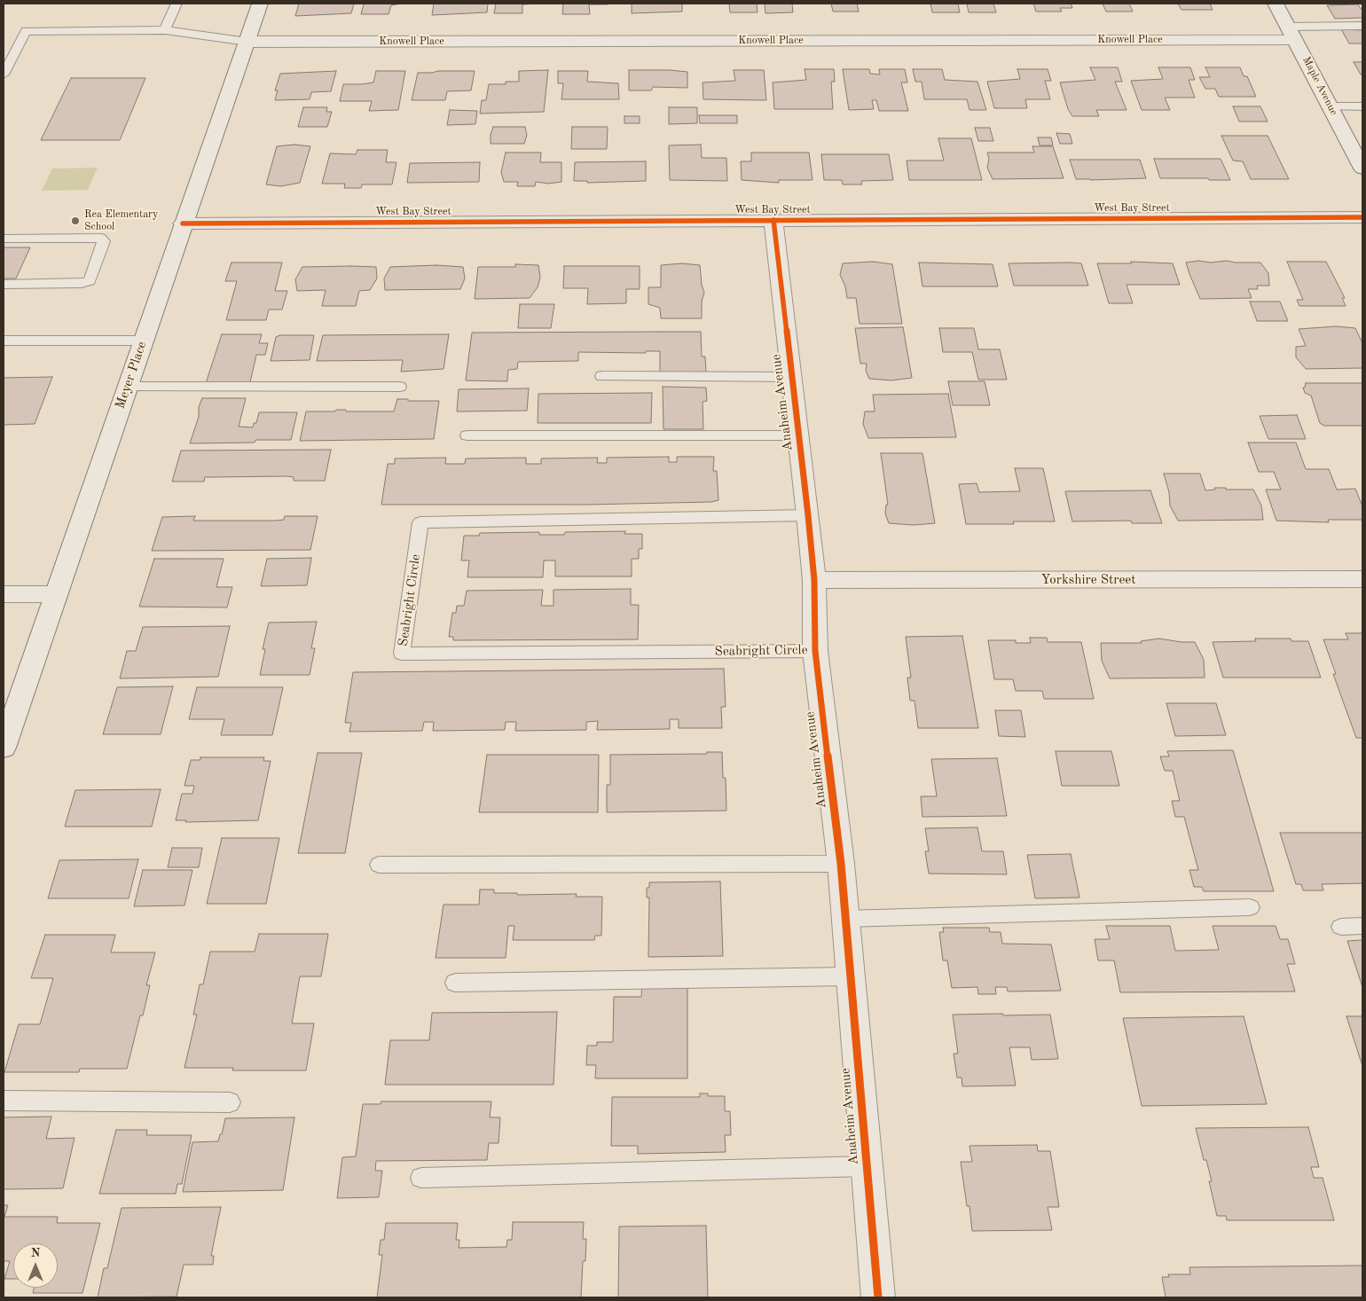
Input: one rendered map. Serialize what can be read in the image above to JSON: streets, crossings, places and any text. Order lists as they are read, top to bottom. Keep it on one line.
{"streets":{"street":["Knowell Place","Maple Avenue","West Bay Street","Meyer Place","Anaheim Avenue","Yorkshire Street"],"lane":["Seabright Circle"]},"crossings":[["Knowell Place","Maple Avenue"],["Knowell Place","Meyer Place"],["West Bay Street","Meyer Place"],["West Bay Street","Anaheim Avenue"],["Anaheim Avenue","Yorkshire Street"],["Anaheim Avenue","Seabright Circle"]],"places":["Rea Elementary School"],"north":"top"}
